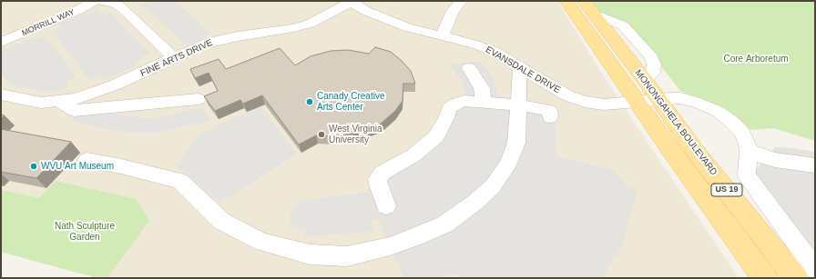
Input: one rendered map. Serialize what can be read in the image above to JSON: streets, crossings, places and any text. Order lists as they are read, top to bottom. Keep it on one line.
{"streets":{"main road":["MONONGAHELA BOULEVARD","US 19"],"street":["MORRILL WAY","FINE ARTS DRIVE","EVANSDALE DRIVE"]},"crossings":[["FINE ARTS DRIVE","EVANSDALE DRIVE"],["EVANSDALE DRIVE","MONONGAHELA BOULEVARD"]],"parks":["Core Arboretum","Nath Sculpture Garden"],"places":["Canady Creative Arts Center","West Virginia University","WVU Art Museum"]}
